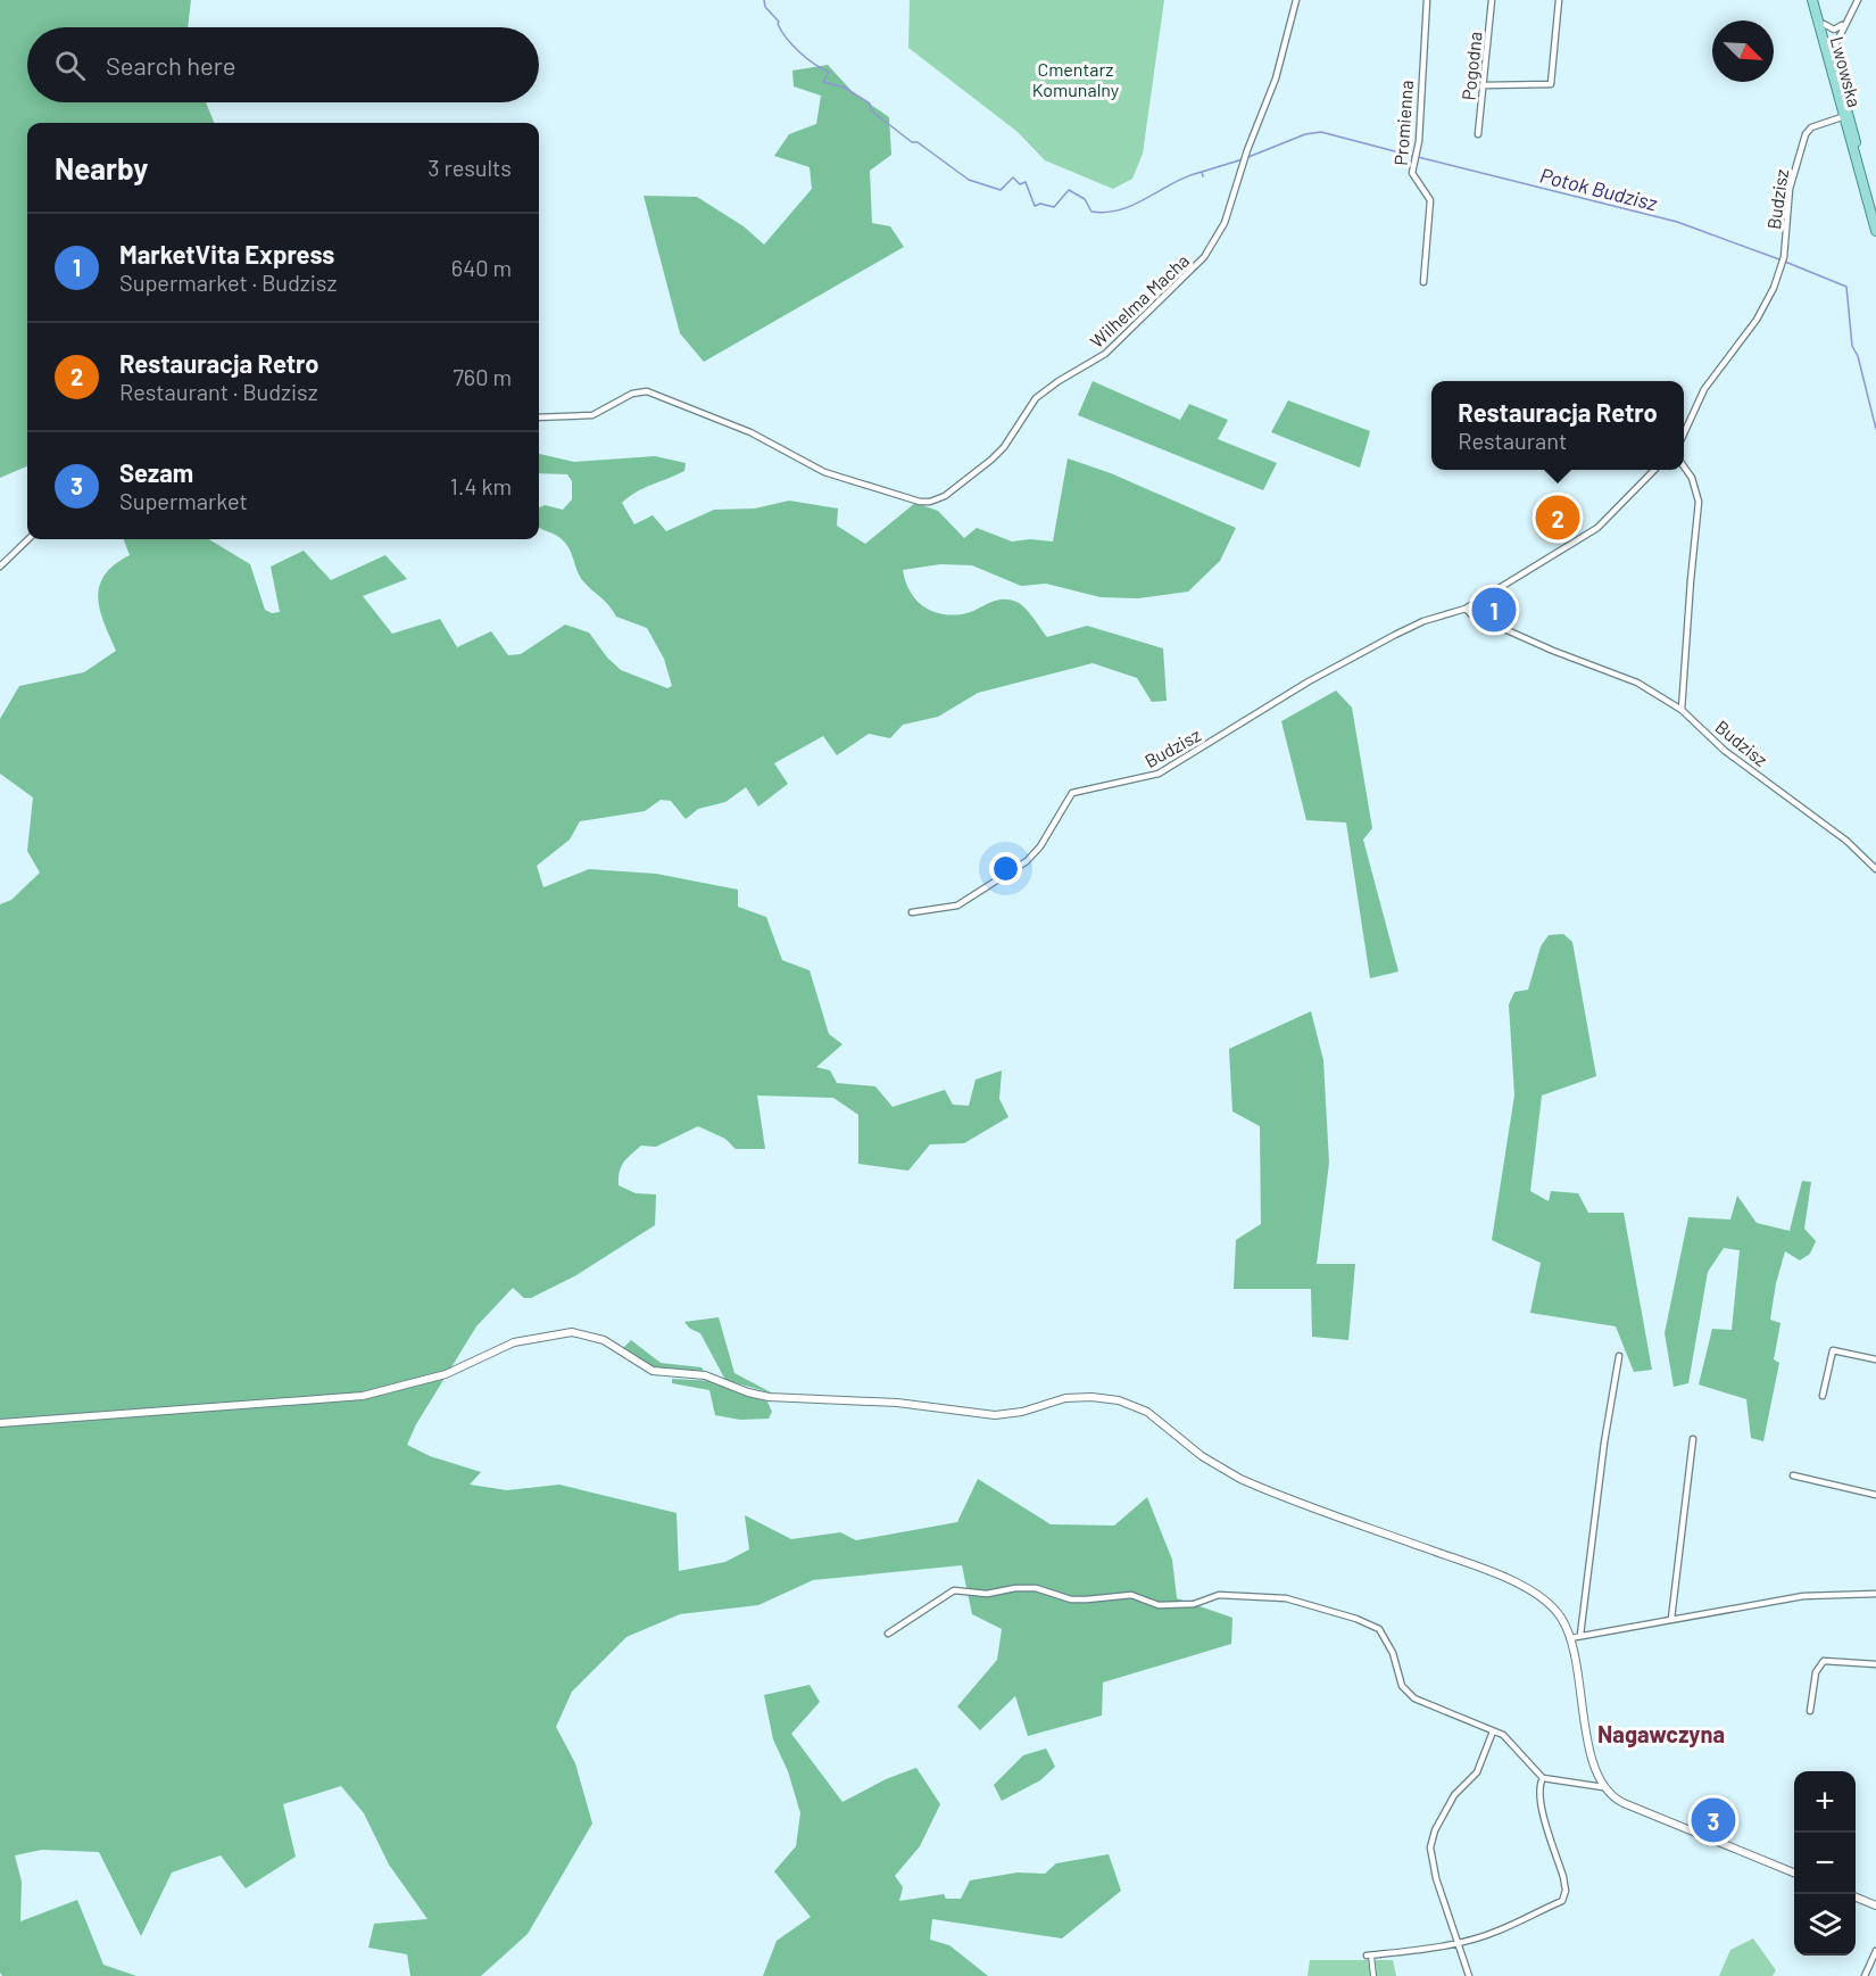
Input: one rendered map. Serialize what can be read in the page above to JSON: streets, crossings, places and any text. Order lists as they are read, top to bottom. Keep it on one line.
{"streets":{"main road":["Lwowska"],"street":["Pogodna","Promienna","Budzisz","Wilhelma Macha"]},"crossings":[["Lwowska","Budzisz"]],"districts":["Nagawczyna"],"water":["Potok Budzisz"],"parks":["Cmentarz Komunalny"],"north":"bottom right","page":{"search":"Search here","heading":["Nearby","3 results"],"list":[{"mark":"1","name":"MarketVita Express","note":"Supermarket · Budzisz","value":"640 m"},{"mark":"2","name":"Restauracja Retro","note":"Restaurant · Budzisz","value":"760 m"},{"mark":"3","name":"Sezam","note":"Supermarket","value":"1.4 km"}],"popup":["Restauracja Retro","Restaurant"],"pins":["2","1","3"],"map_buttons":["+","−"]}}
